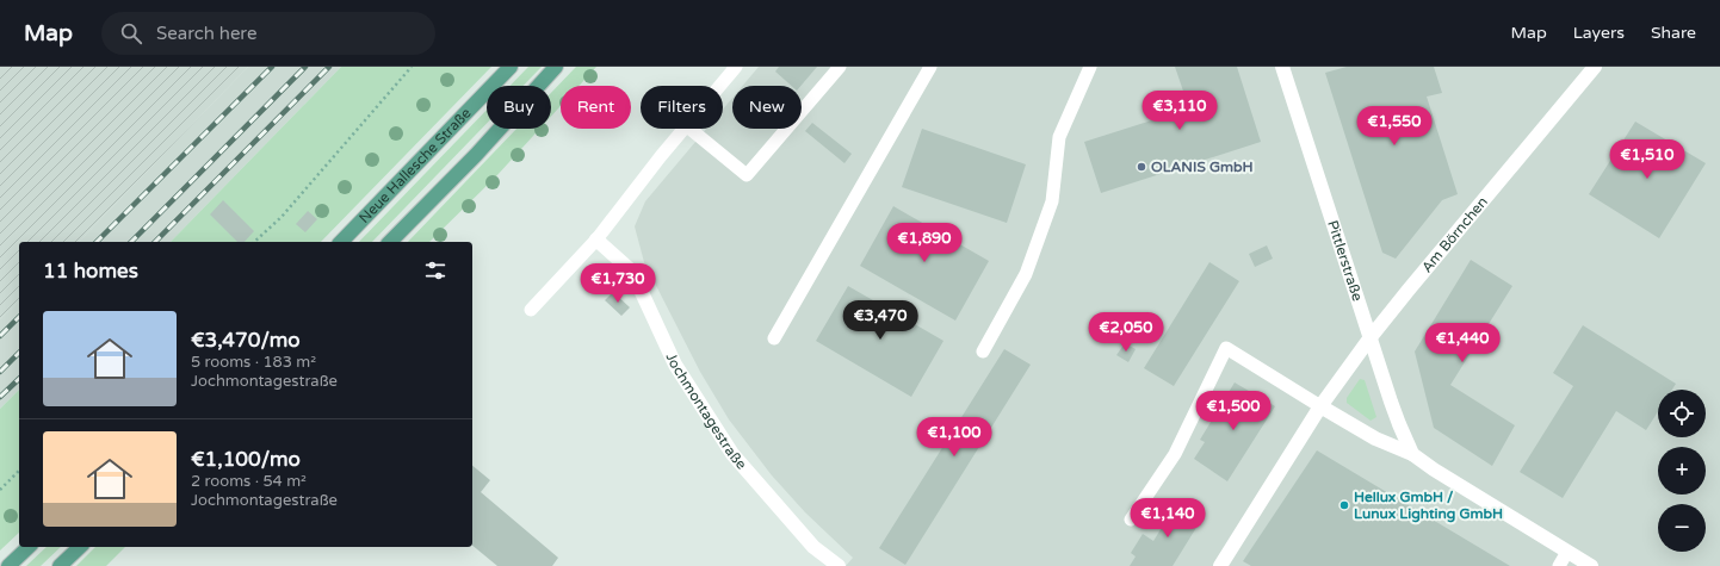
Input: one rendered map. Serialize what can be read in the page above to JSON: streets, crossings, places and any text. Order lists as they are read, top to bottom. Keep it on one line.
{"streets":{"main road":["Neue Hallesche Straße"],"street":["Am Börnchen","Pittlerstraße","Jochmontagestraße"]},"crossings":[["Am Börnchen","Pittlerstraße"]],"places":["OLANIS GmbH","Hellux GmbH / Lunux Lighting GmbH"],"page":{"header":"Map","search":"Search here","nav":["Map","Layers","Share"],"chip":["Buy","Rent","Filters","New"],"price":["€3,110","€1,550","€1,510","€1,890","€1,730","€3,470","€2,050","€1,440","€1,500","€1,100","€1,140"],"heading":"11 homes","list":[{"name":"€3,470/mo","note":"5 rooms · 183 m² · Jochmontagestraße"},{"name":"€1,100/mo","note":"2 rooms · 54 m² · Jochmontagestraße"}],"map_buttons":["+","−"]}}
